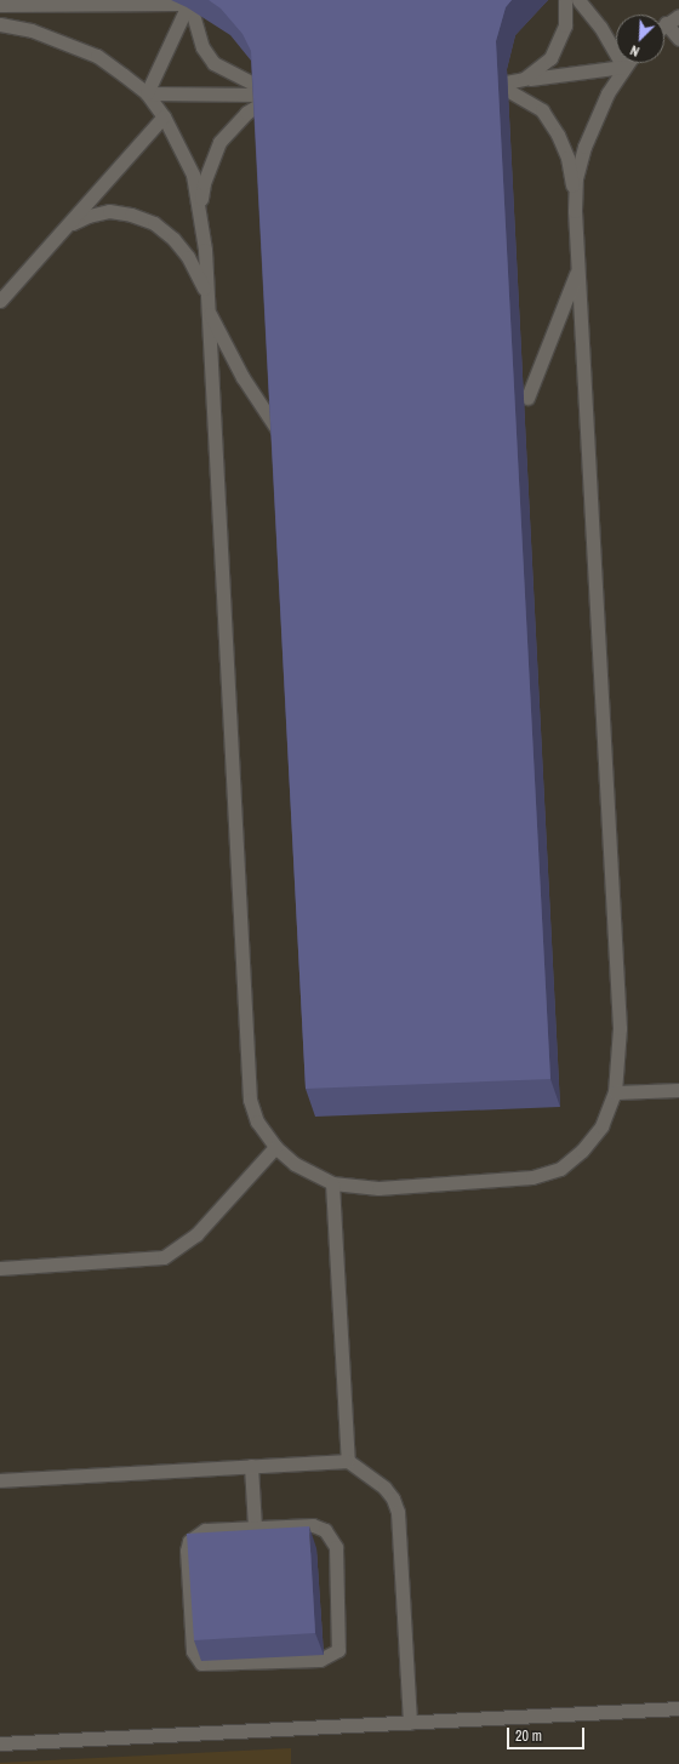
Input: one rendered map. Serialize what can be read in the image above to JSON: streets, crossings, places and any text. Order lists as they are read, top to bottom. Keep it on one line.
{"scale_bar":"20 m","north":"bottom left"}
